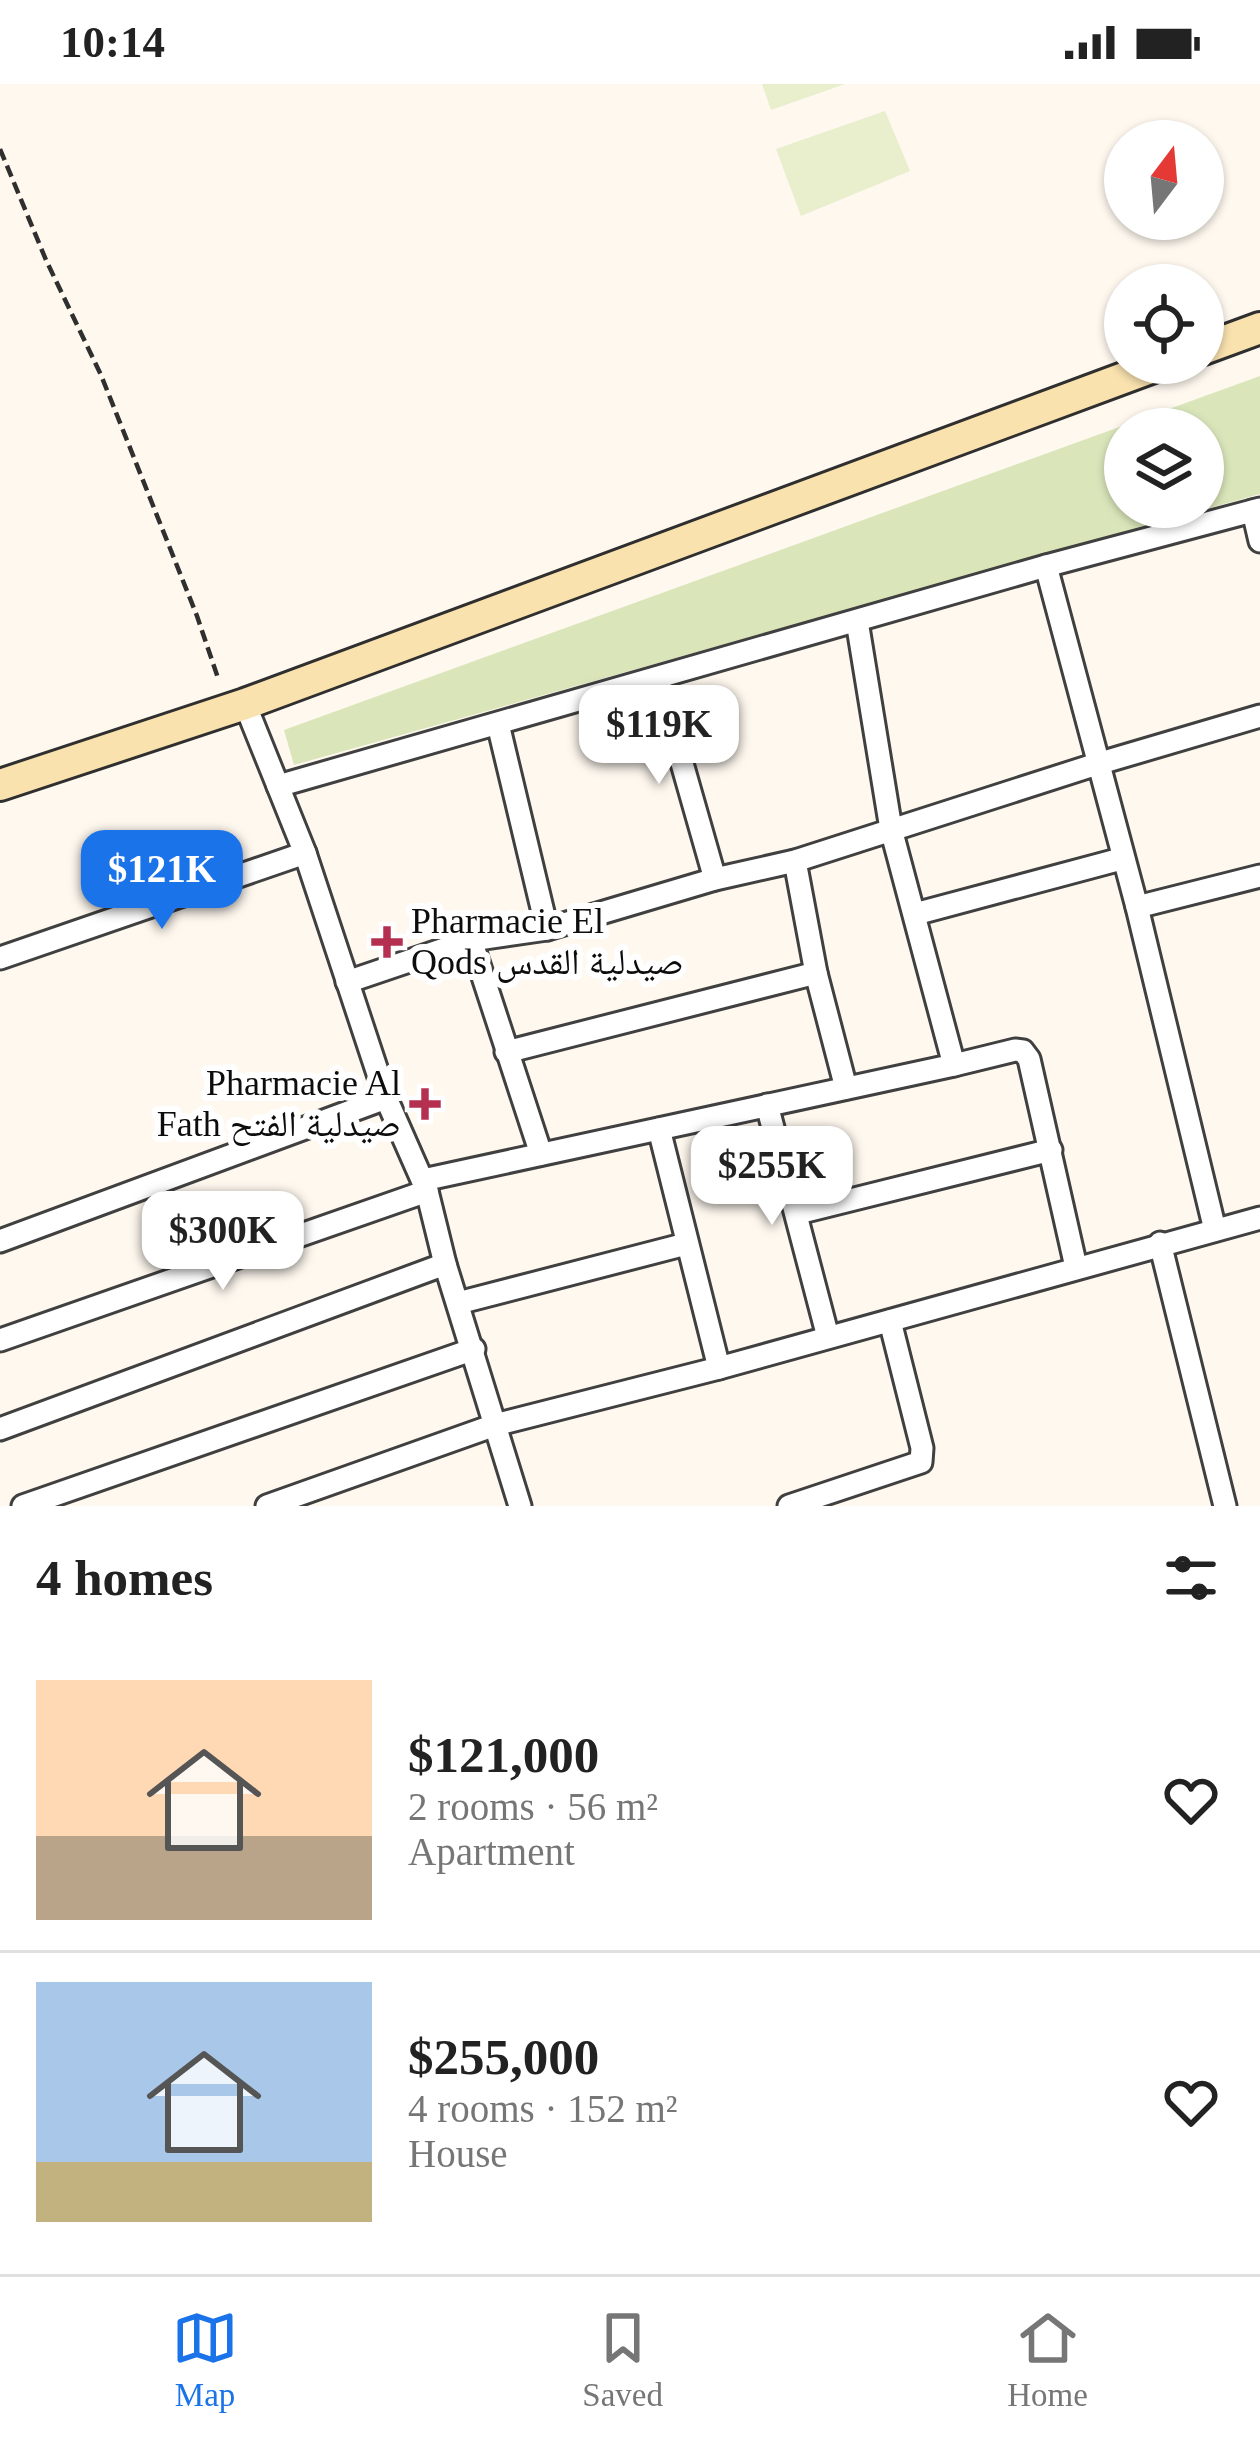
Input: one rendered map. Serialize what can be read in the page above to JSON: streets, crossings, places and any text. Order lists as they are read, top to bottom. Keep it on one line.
{"places":{"health":["Pharmacie El Qods صيدلية القدس","Pharmacie Al Fath صيدلية الفتح"]},"north":"top","page":{"status":"10:14","price":["$119K","$121K","$255K","$300K"],"heading":"4 homes","list":[{"name":"$121,000","note":"2 rooms · 56 m² · Apartment"},{"name":"$255,000","note":"4 rooms · 152 m² · House"}],"tabs":["Map","Saved","Home"]}}
